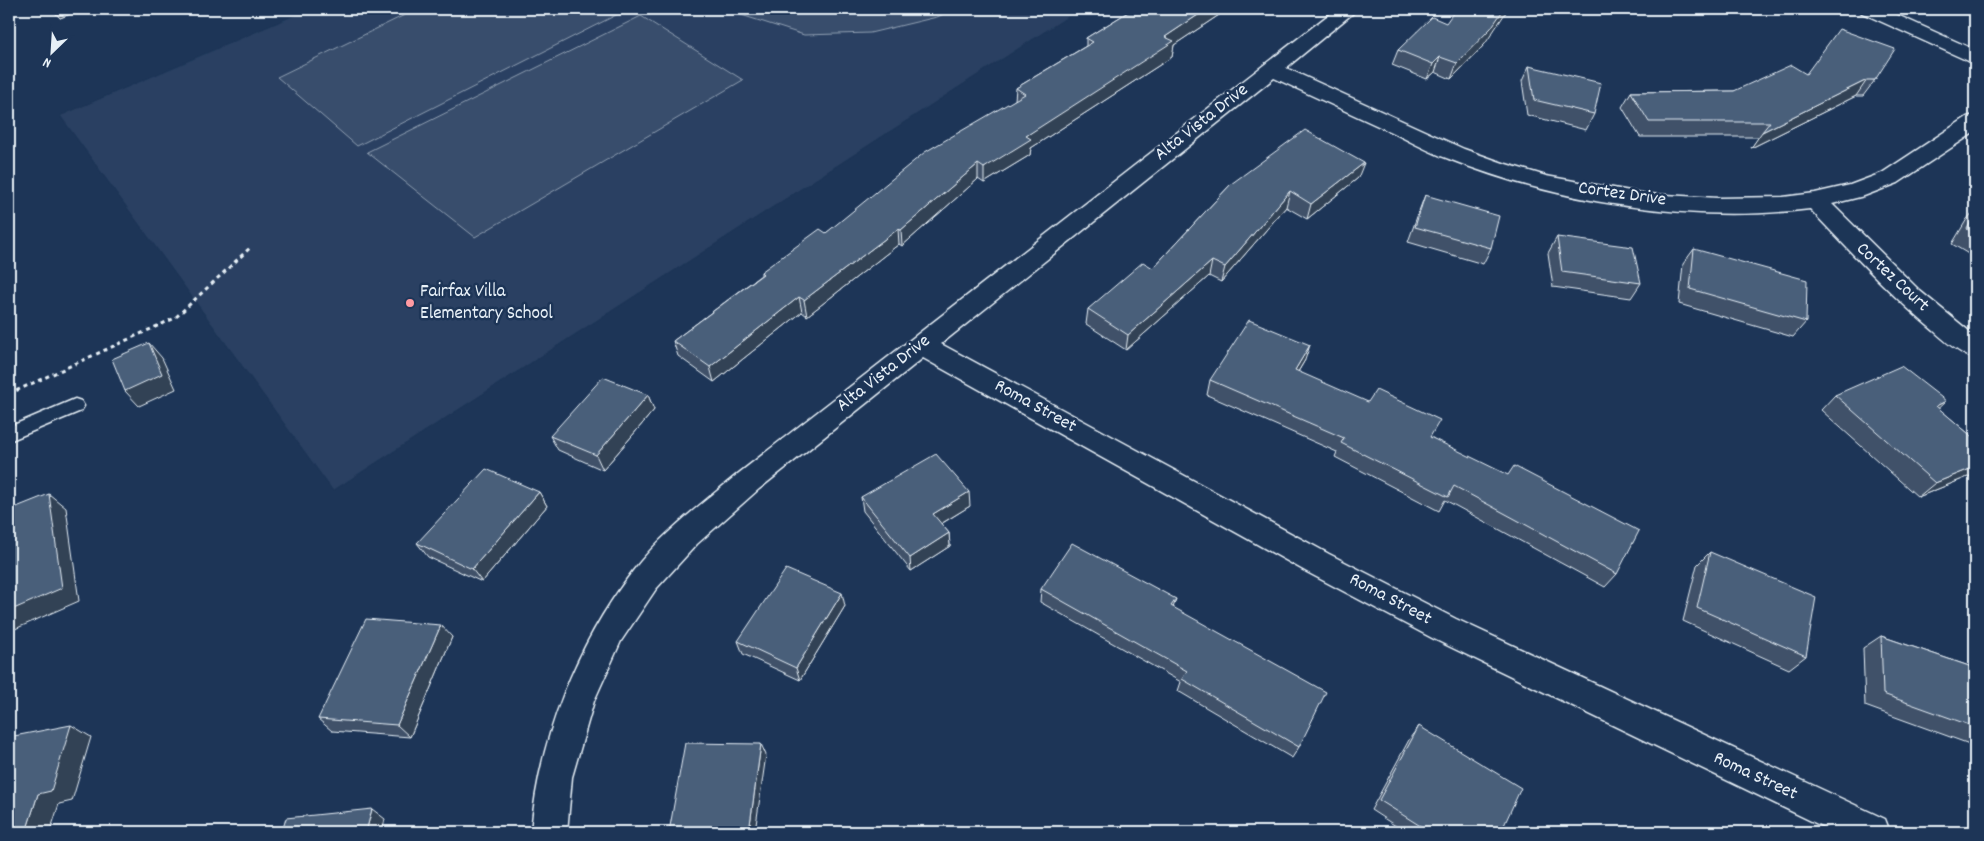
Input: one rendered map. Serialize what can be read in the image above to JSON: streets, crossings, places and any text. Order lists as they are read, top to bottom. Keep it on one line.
{"streets":{"street":["Alta Vista Drive","Cortez Drive","Cortez Court","Roma Street"]},"crossings":[["Alta Vista Drive","Cortez Drive"],["Alta Vista Drive","Roma Street"],["Cortez Drive","Cortez Court"]],"places":["Fairfax Villa Elementary School"],"north":"bottom left"}
